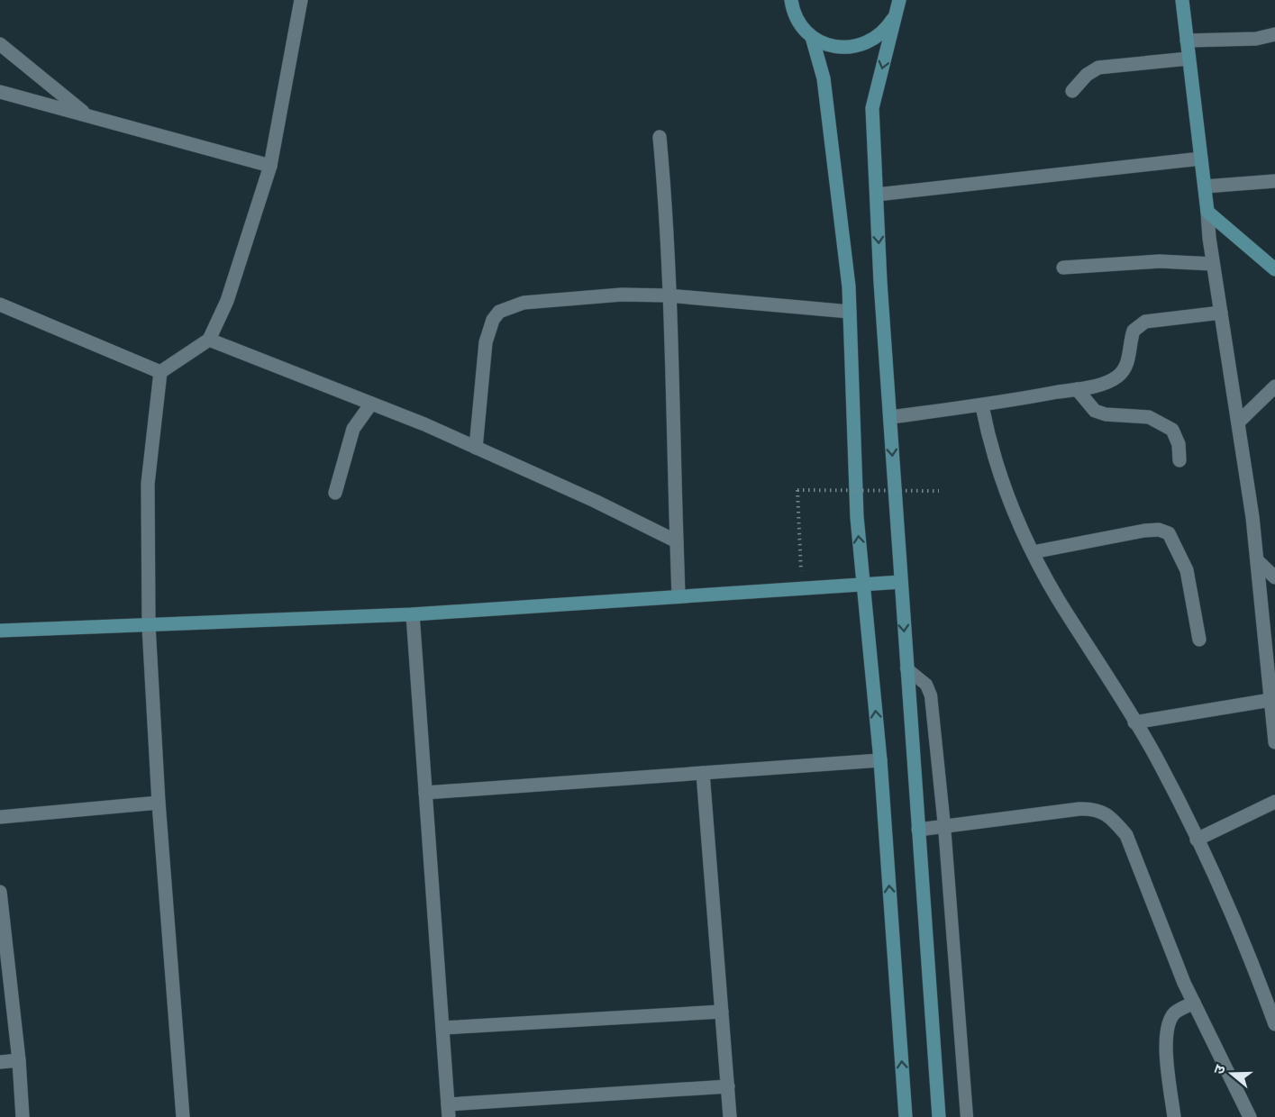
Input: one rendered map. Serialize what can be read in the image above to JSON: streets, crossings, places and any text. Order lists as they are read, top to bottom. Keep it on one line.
{"north":"left"}
